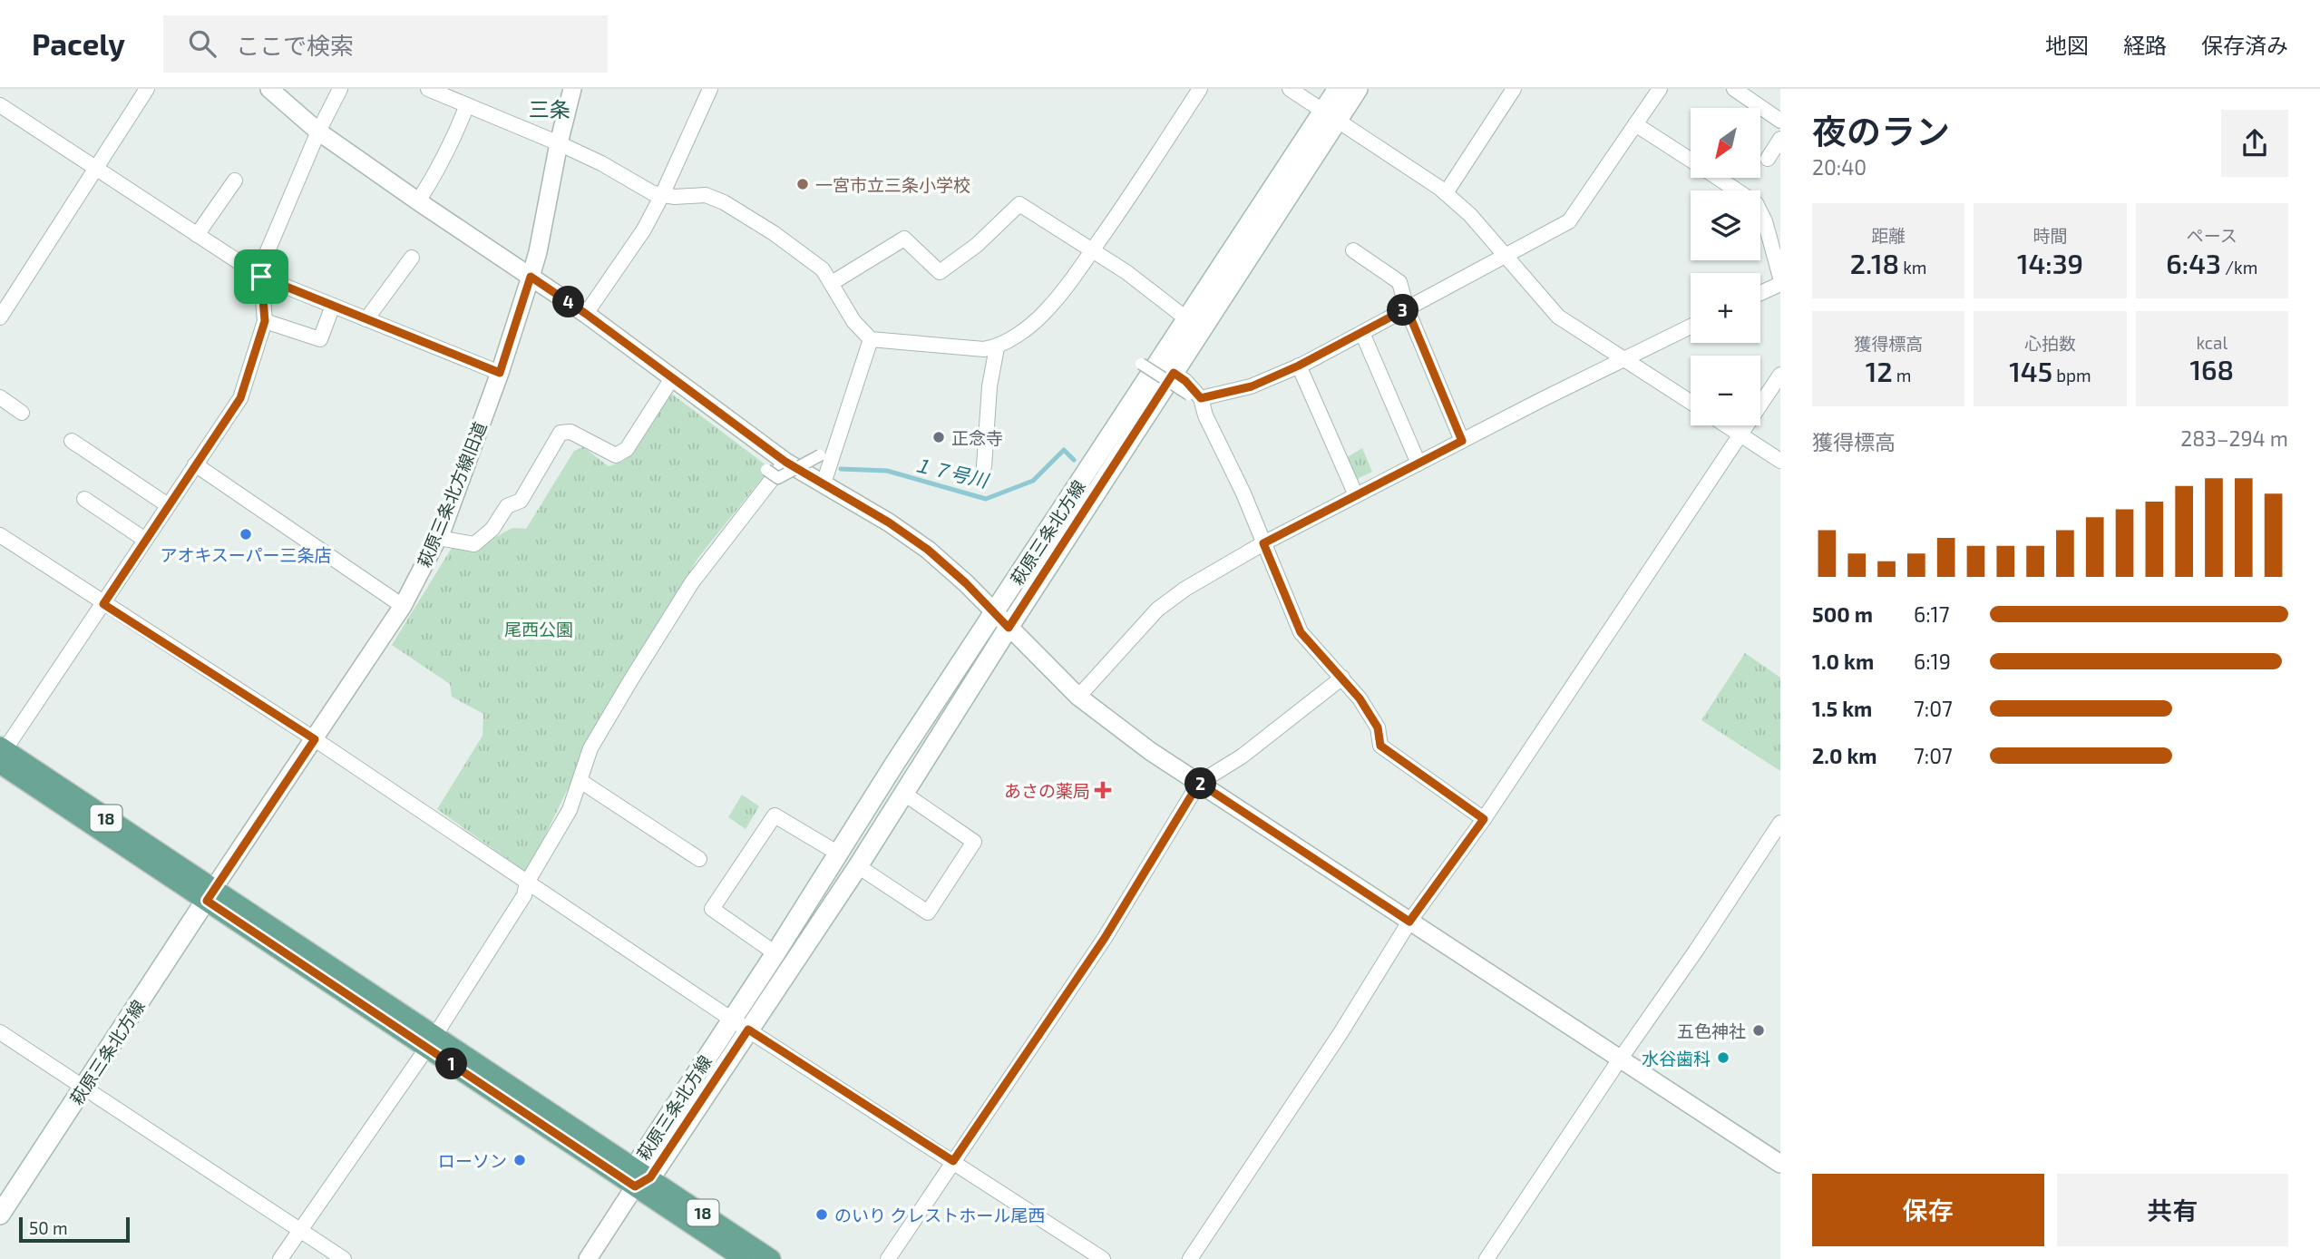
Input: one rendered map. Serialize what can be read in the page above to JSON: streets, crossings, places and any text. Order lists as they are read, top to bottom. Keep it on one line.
{"streets":{"main road":["萩原三条北方線","18"],"street":["萩原三条北方線旧道"]},"crossings":[["萩原三条北方線旧道","萩原三条北方線"],["萩原三条北方線旧道","18"],["萩原三条北方線","18"]],"districts":["三条"],"water":["１７号川"],"parks":["尾西公園"],"places":{"other":["一宮市立三条小学校","正念寺","アオキスーパー三条店","五色神社","水谷歯科","ローソン","のいり クレストホール尾西"],"health":["あさの薬局"]},"scale_bar":"50 m","north":"bottom left","page":{"header":"Pacely","search":"ここで検索","nav":["地図","経路","保存済み"],"heading":["夜のラン","20:40"],"map_buttons":["+","−"],"stats":[["距離","2.18 km"],["時間","14:39"],["ペース","6:43 /km"],["獲得標高","12 m"],["心拍数","145 bpm"],["kcal","168"]],"pins":["4","3","2","1"],"chart":["獲得標高","283–294 m"],"list":[{"name":"500 m","note":"6:17"},{"name":"1.0 km","note":"6:19"},{"name":"1.5 km","note":"7:07"},{"name":"2.0 km","note":"7:07"}],"buttons":["保存","共有"],"scale":"50 m"}}
